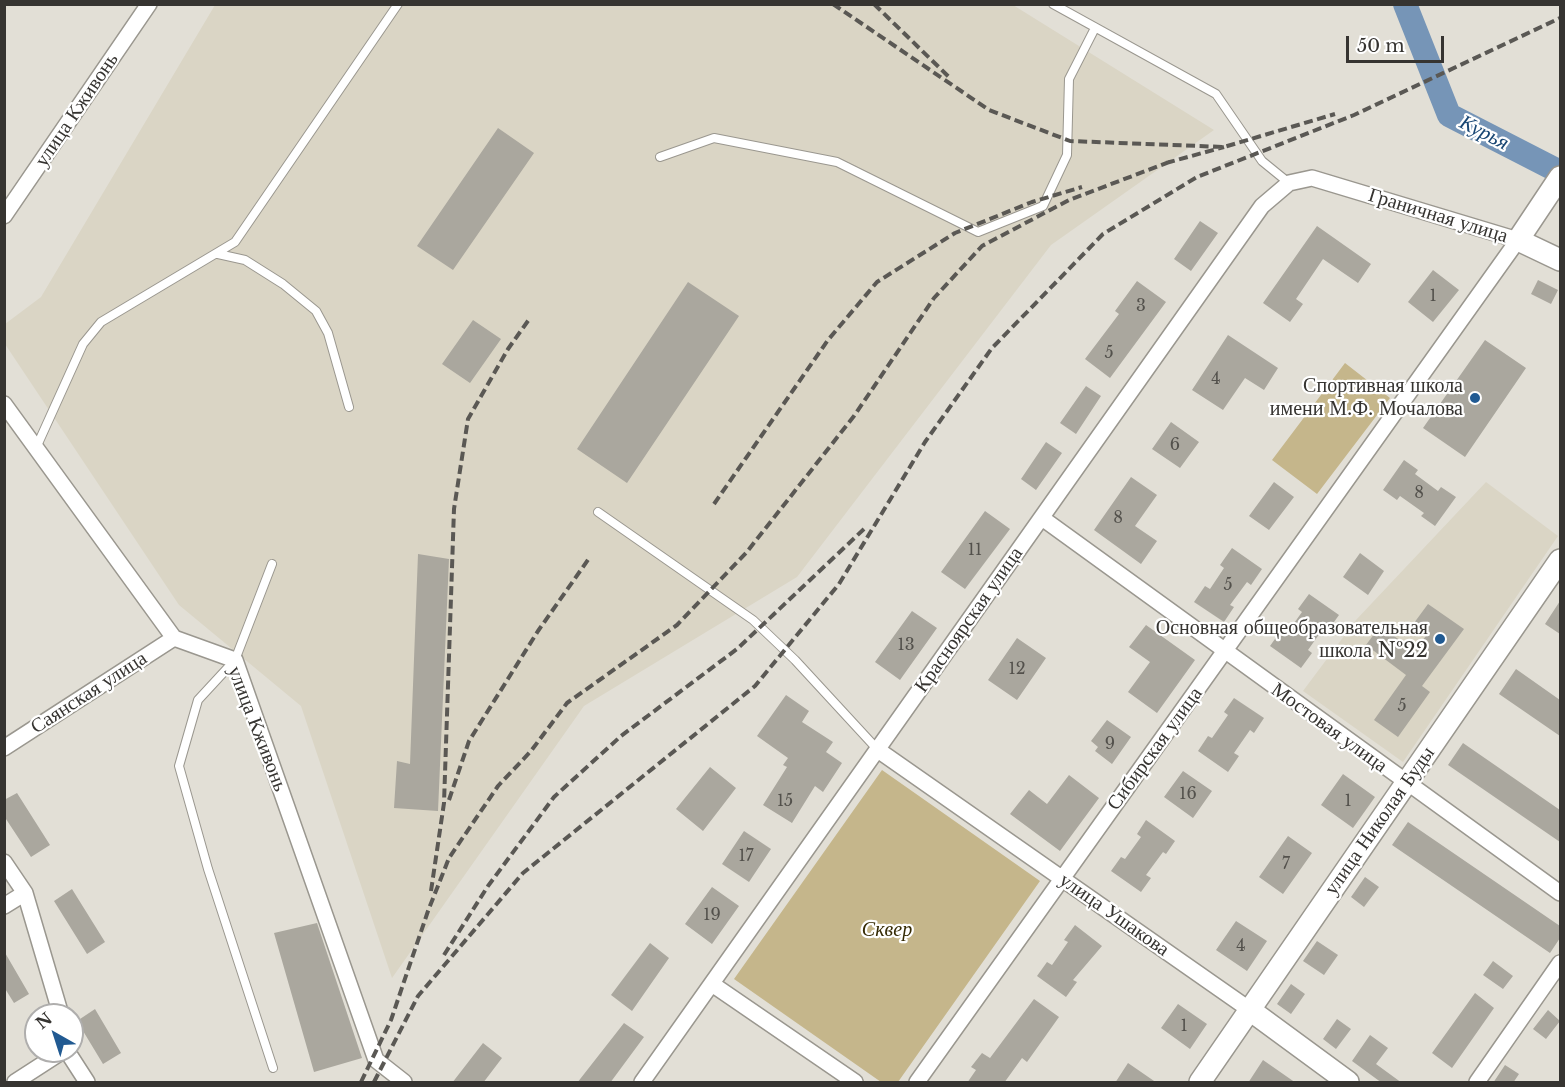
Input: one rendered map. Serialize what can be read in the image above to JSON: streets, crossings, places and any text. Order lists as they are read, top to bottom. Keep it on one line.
{"streets":{"street":["улица Кживонь","Граничная улица","Красноярская улица","Саянская улица","Мостовая улица","Сибирская улица","улица Николая Буды","улица Ушакова"]},"crossings":[["улица Кживонь","Саянская улица"],["Граничная улица","Красноярская улица"],["Граничная улица","Сибирская улица"],["Красноярская улица","Мостовая улица"],["Красноярская улица","улица Ушакова"],["Мостовая улица","Сибирская улица"],["Мостовая улица","улица Николая Буды"],["Сибирская улица","улица Ушакова"],["улица Николая Буды","улица Ушакова"]],"water":["Курья"],"parks":["Сквер"],"places":["Спортивная школа имени М.Ф. Мочалова","Основная общеобразовательная школа №22"],"house_numbers":["1","3","5","4","6","8","8","11","5","13","12","5","9","16","15","1","17","7","19","4","1"],"scale_bar":"50 m","north":"top left"}
